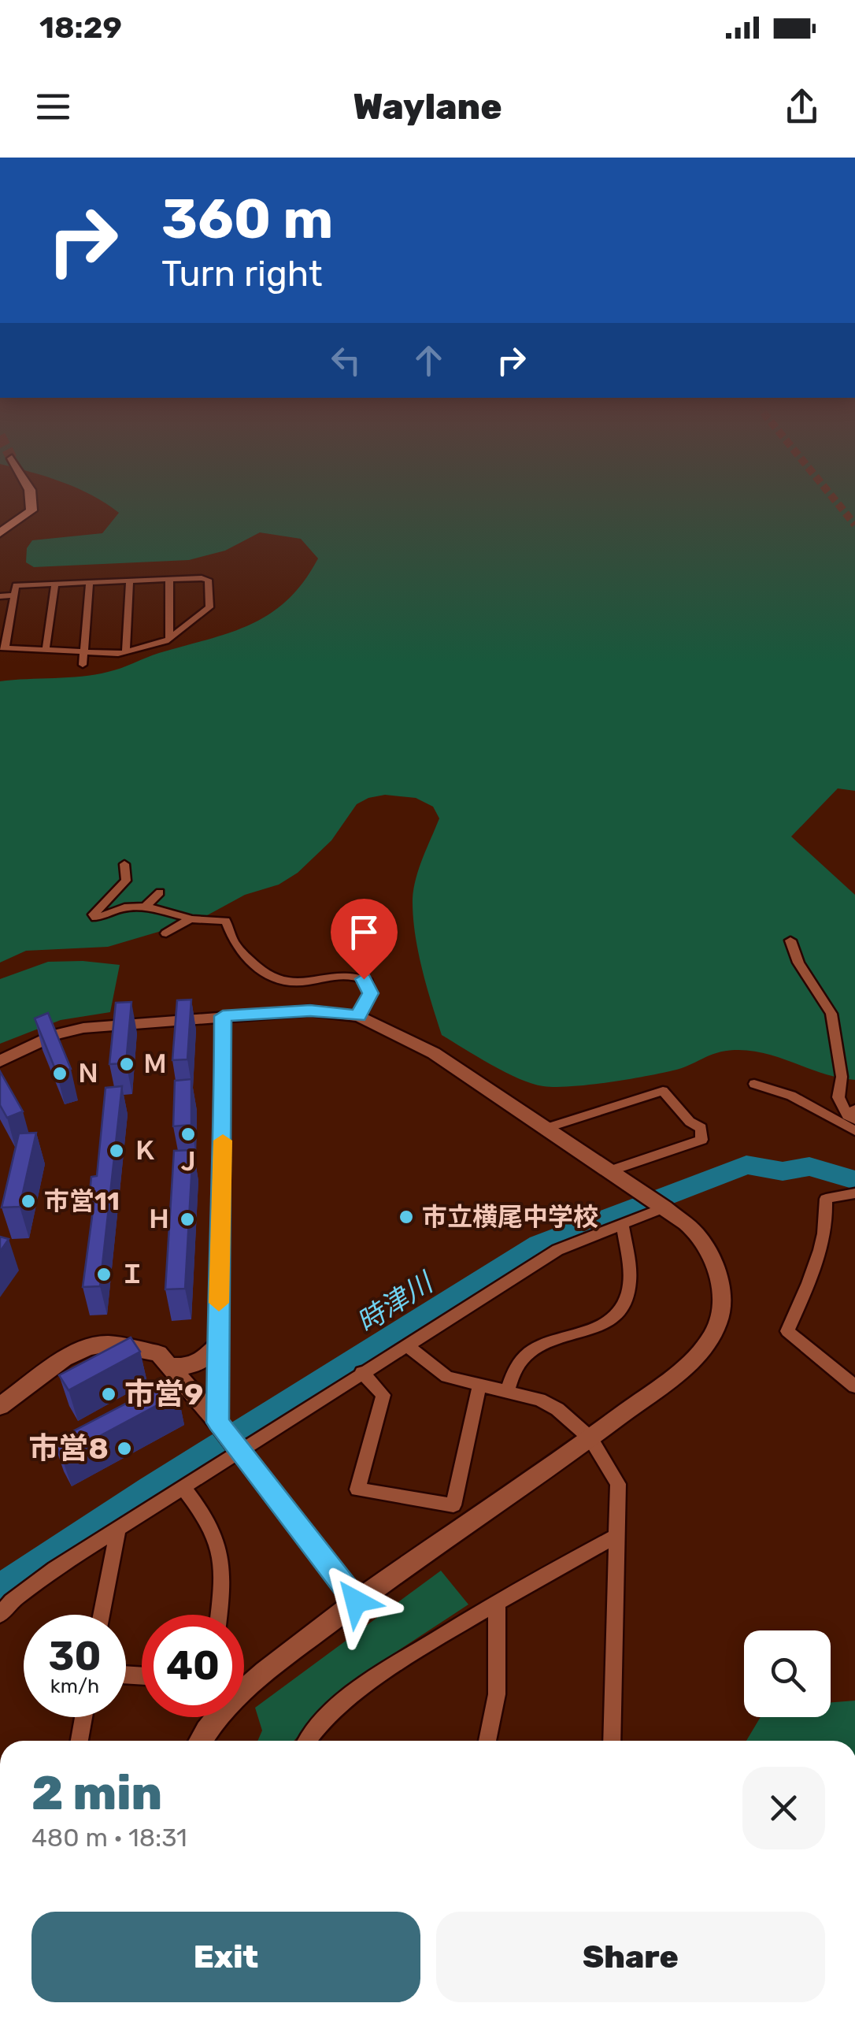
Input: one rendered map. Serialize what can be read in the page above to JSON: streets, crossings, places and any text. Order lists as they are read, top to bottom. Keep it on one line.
{"water":["時津川"],"places":["Ｍ","Ｎ","Ｊ","Ｋ","市営11","市立横尾中学校","Ｈ","Ｉ","市営9","市営8"],"page":{"status":"18:29","header":"Waylane","turn":["360 m","Turn right"],"speed":"30 km/h","limit":"40","heading":["2 min","480 m · 18:31"],"buttons":["Exit","Share"]}}
